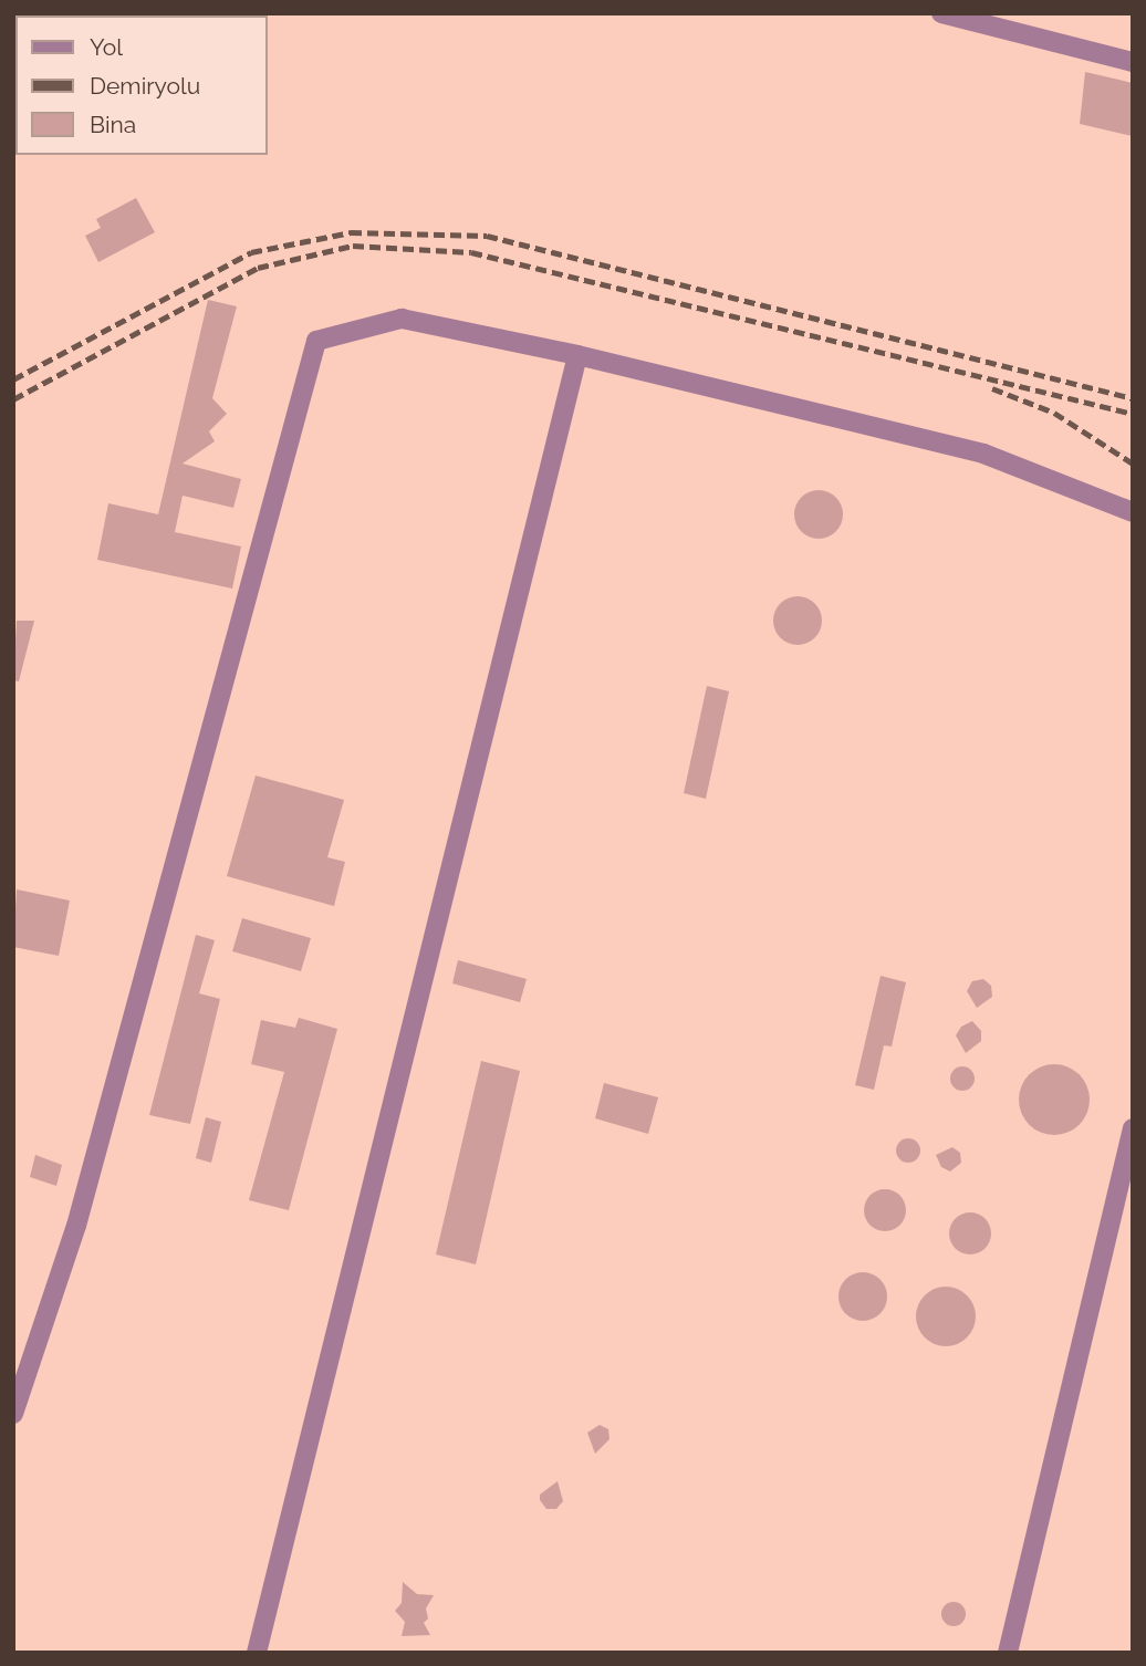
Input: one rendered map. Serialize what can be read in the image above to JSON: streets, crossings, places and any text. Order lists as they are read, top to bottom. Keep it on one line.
{"legend":["Yol","Demiryolu","Bina"]}
